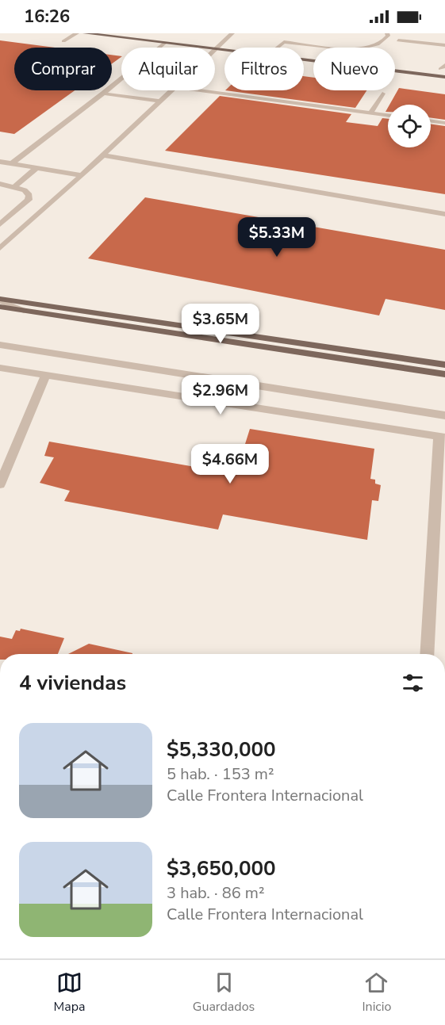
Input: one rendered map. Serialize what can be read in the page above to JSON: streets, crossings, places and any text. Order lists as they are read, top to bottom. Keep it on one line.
{"page":{"status":"16:26","chip":["Comprar","Alquilar","Filtros","Nuevo"],"price":["$5.33M","$3.65M","$2.96M","$4.66M"],"heading":"4 viviendas","list":[{"name":"$5,330,000","note":"5 hab. · 153 m² · Calle Frontera Internacional"},{"name":"$3,650,000","note":"3 hab. · 86 m² · Calle Frontera Internacional"}],"tabs":["Mapa","Guardados","Inicio"]}}
